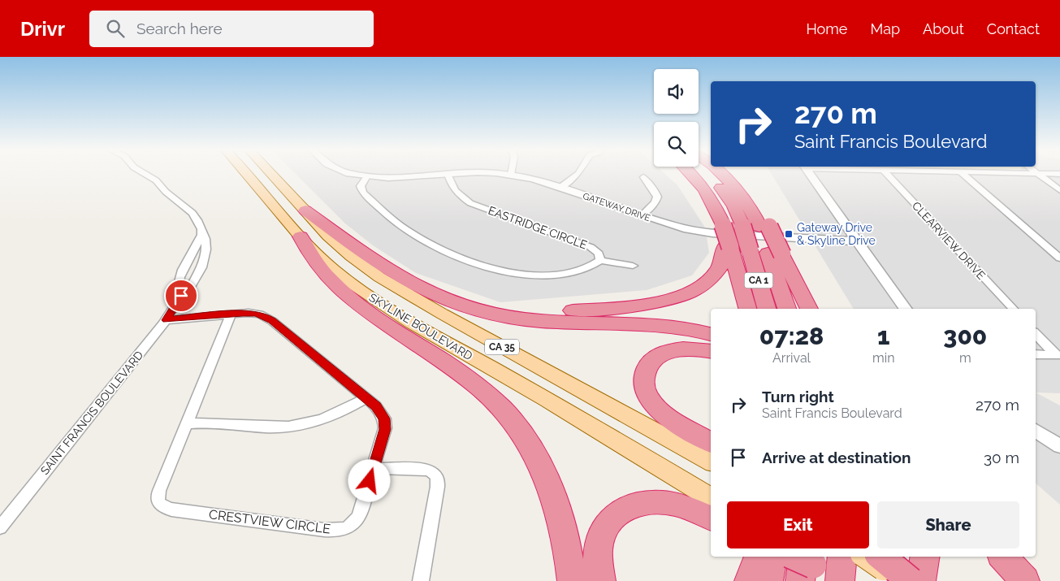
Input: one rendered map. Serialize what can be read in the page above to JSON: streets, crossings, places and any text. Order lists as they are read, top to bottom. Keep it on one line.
{"streets":{"highway":["CA 1"],"main road":["SKYLINE BOULEVARD","CA 35"],"street":["GATEWAY DRIVE","EASTRIDGE CIRCLE","CLEARVIEW DRIVE","SAINT FRANCIS BOULEVARD","CRESTVIEW CIRCLE"]},"crossings":[["GATEWAY DRIVE","EASTRIDGE CIRCLE"],["SAINT FRANCIS BOULEVARD","CRESTVIEW CIRCLE"]],"places":{"transit":["Gateway Drive & Skyline Drive"]},"page":{"header":"Drivr","search":"Search here","nav":["Home","Map","About","Contact"],"turn":["270 m","Saint Francis Boulevard"],"eta":["07:28","Arrival","1","min","300","m"],"list":[{"name":"Turn right","note":"Saint Francis Boulevard","value":"270 m"},{"name":"Arrive at destination","value":"30 m"}],"buttons":["Exit","Share"]}}
